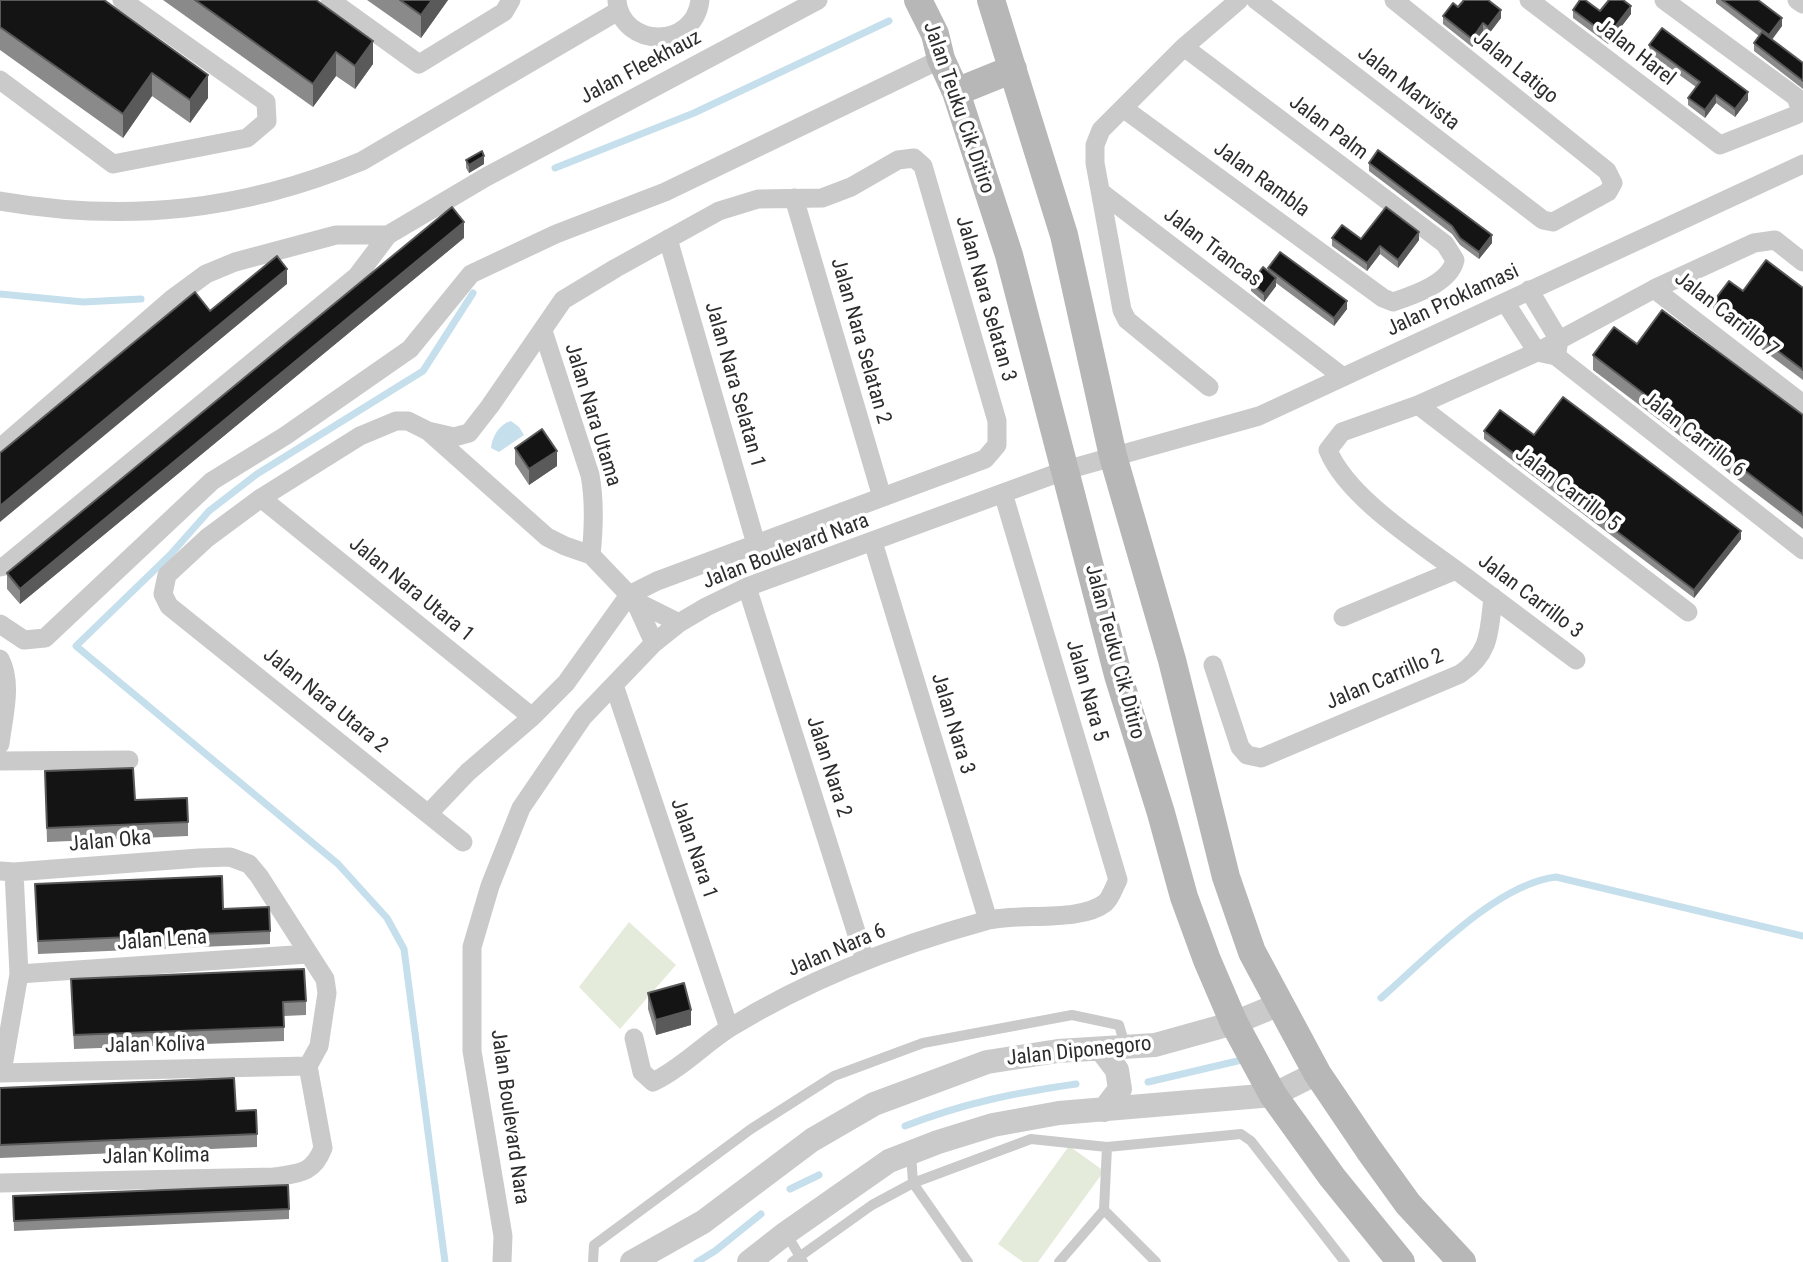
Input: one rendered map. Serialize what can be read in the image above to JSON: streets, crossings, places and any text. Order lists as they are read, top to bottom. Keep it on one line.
{"streets":{"main road":["Jalan Teuku Cik Ditiro"],"street":["Jalan Harel","Jalan Fleekhauz","Jalan Latigo","Jalan Marvista","Jalan Palm","Jalan Rambla","Jalan Trancas","Jalan Nara Selatan 3","Jalan Proklamasi","Jalan Carrillo 7","Jalan Nara Selatan 2","Jalan Nara Selatan 1","Jalan Nara Utama","Jalan Carrillo 6","Jalan Carrillo 5","Jalan Boulevard Nara","Jalan Nara Utara 1","Jalan Carrillo 3","Jalan Carrillo 2","Jalan Nara 5","Jalan Nara Utara 2","Jalan Nara 3","Jalan Nara 2","Jalan Oka","Jalan Nara 1","Jalan Lena","Jalan Nara 6","Jalan Koliva","Jalan Diponegoro","Jalan Kolima"]},"crossings":[["Jalan Latigo","Jalan Marvista"],["Jalan Teuku Cik Ditiro","Jalan Proklamasi"],["Jalan Teuku Cik Ditiro","Jalan Boulevard Nara"],["Jalan Teuku Cik Ditiro","Jalan Diponegoro"],["Jalan Palm","Jalan Rambla"],["Jalan Trancas","Jalan Proklamasi"],["Jalan Nara Selatan 3","Jalan Nara Selatan 2"],["Jalan Proklamasi","Jalan Boulevard Nara"],["Jalan Carrillo 5","Jalan Carrillo 3"],["Jalan Boulevard Nara","Jalan Nara 5"],["Jalan Boulevard Nara","Jalan Nara 3"],["Jalan Boulevard Nara","Jalan Nara 2"],["Jalan Boulevard Nara","Jalan Nara 1"],["Jalan Nara Utara 1","Jalan Nara Utara 2"],["Jalan Carrillo 3","Jalan Carrillo 2"],["Jalan Nara 5","Jalan Nara 6"],["Jalan Nara 3","Jalan Nara 6"],["Jalan Nara 2","Jalan Nara 6"],["Jalan Oka","Jalan Lena"],["Jalan Nara 1","Jalan Nara 6"],["Jalan Koliva","Jalan Kolima"]]}
